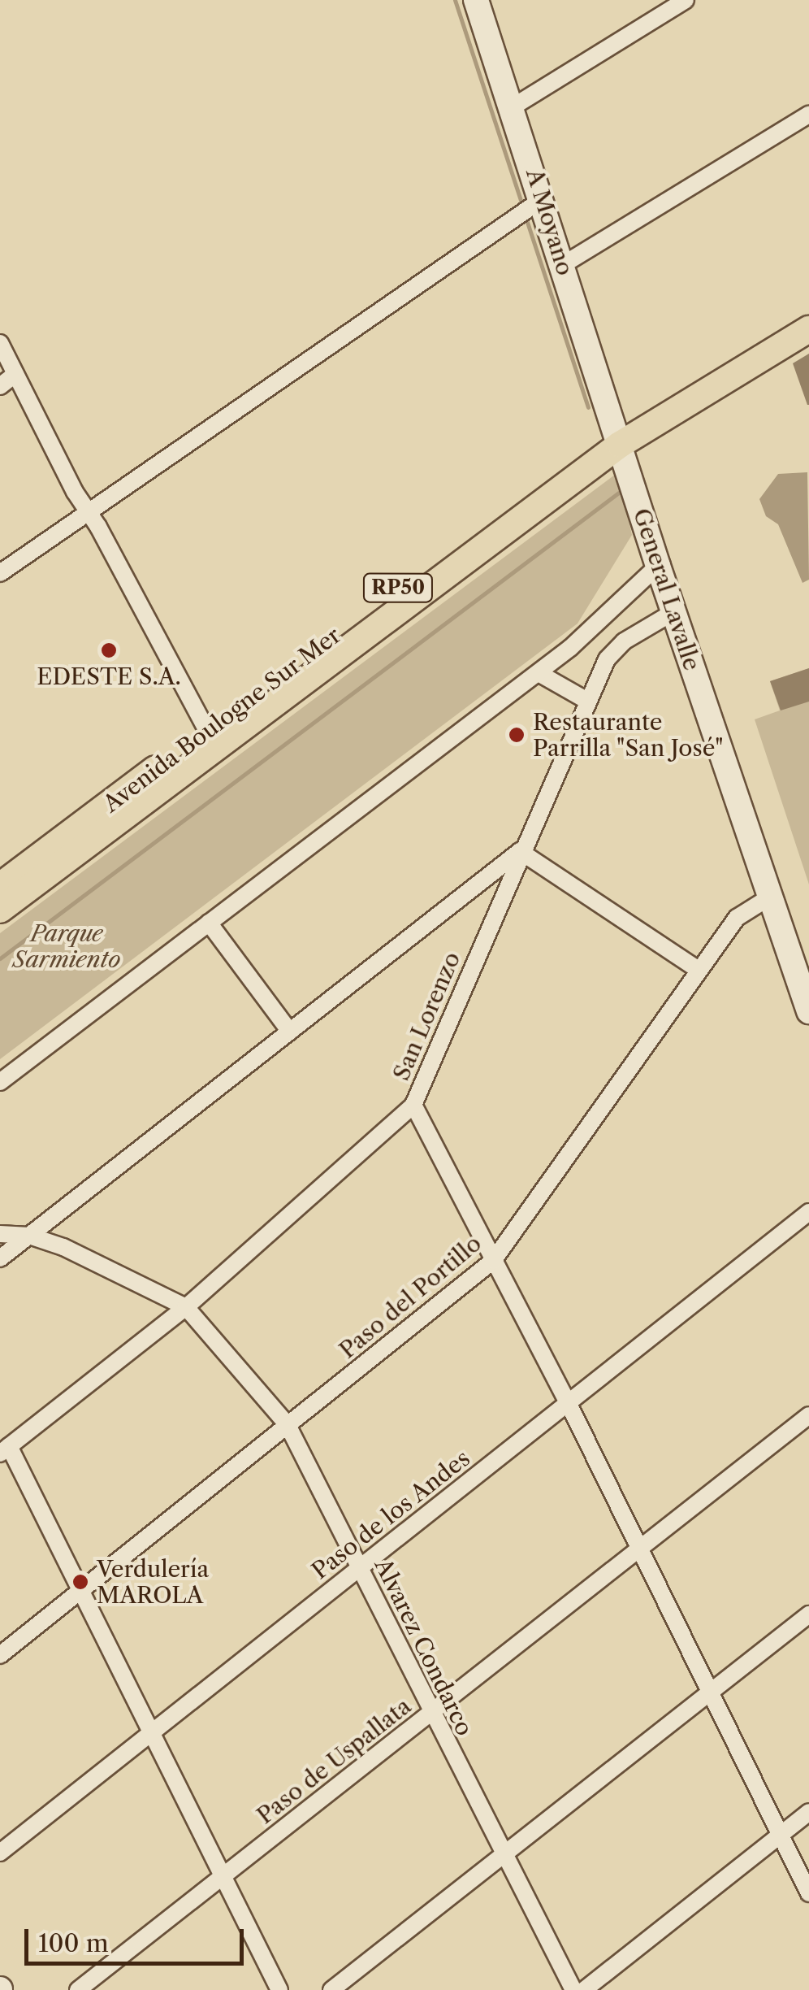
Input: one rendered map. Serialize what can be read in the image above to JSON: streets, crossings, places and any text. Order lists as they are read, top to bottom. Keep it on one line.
{"streets":{"main road":["A Moyano","RP50","General Lavalle","Avenida Boulogne Sur Mer"],"street":["San Lorenzo","Paso del Portillo","Paso de los Andes","Alvarez Condarco","Paso de Uspallata"]},"crossings":[["A Moyano","RP50"],["A Moyano","General Lavalle"],["RP50","General Lavalle"],["RP50","Avenida Boulogne Sur Mer"],["General Lavalle","San Lorenzo"],["General Lavalle","Paso del Portillo"],["San Lorenzo","Alvarez Condarco"],["Paso del Portillo","Alvarez Condarco"],["Paso de los Andes","Alvarez Condarco"],["Alvarez Condarco","Paso de Uspallata"]],"parks":["Parque Sarmiento"],"places":["EDESTE S.A.","Restaurante Parrilla \"San José\"","Verdulería MAROLA"],"scale_bar":"100 m"}
